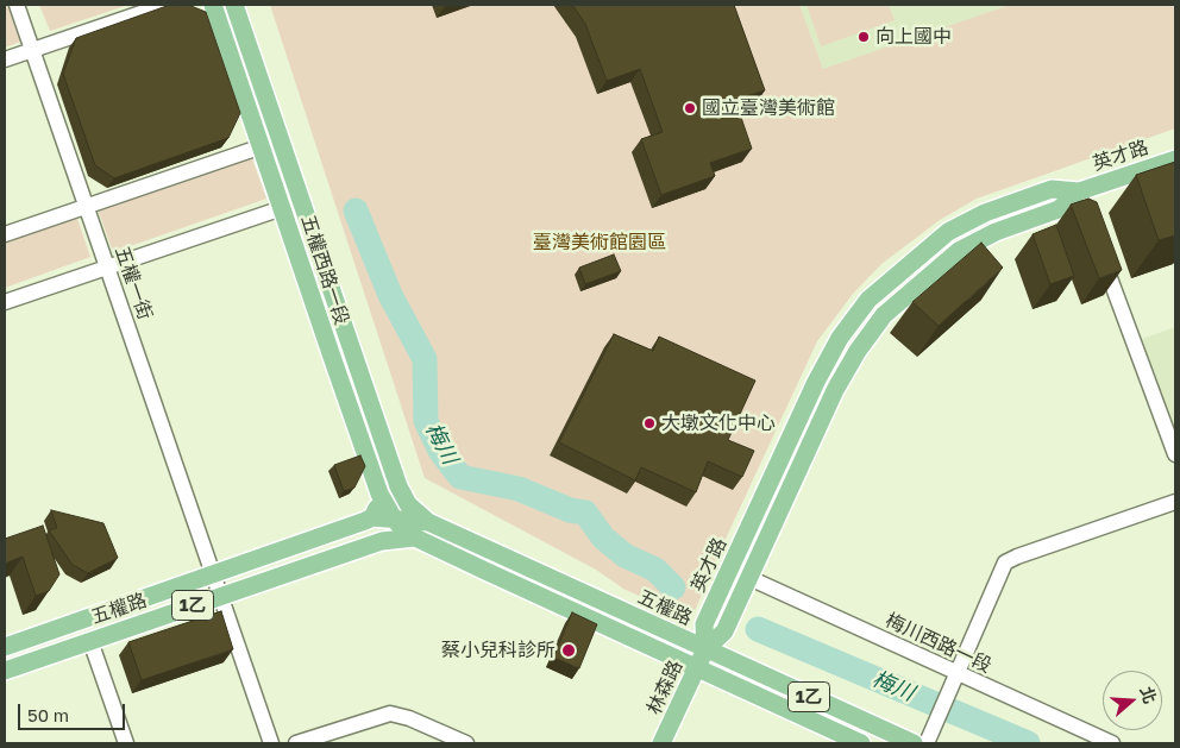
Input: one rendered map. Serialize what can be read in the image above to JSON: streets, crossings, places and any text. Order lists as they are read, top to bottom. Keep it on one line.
{"streets":{"main road":["英才路","五權西路一段","1乙","五權路","林森路"],"street":["五權一街","梅川西路一段"]},"crossings":[["英才路","五權路"],["英才路","梅川西路一段"],["英才路","林森路"],["五權西路一段","1乙"],["五權西路一段","五權路"],["五權一街","五權路"],["1乙","五權路"],["1乙","林森路"],["五權路","林森路"]],"water":["梅川"],"parks":["臺灣美術館園區"],"places":["向上國中","國立臺灣美術館","大墩文化中心","蔡小兒科診所"],"scale_bar":"50 m","north":"right"}
